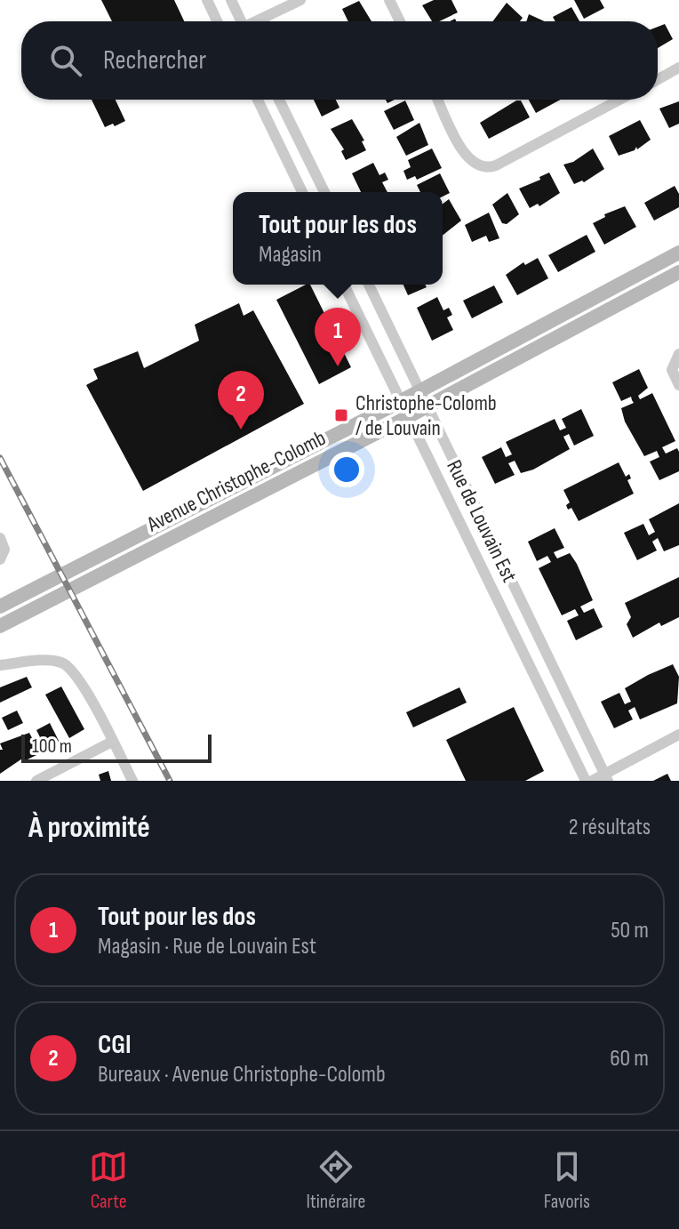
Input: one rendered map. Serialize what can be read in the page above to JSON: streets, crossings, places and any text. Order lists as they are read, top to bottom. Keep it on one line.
{"streets":{"main road":["Avenue Christophe-Colomb"],"street":["Rue de Louvain Est"]},"crossings":[["Avenue Christophe-Colomb","Rue de Louvain Est"]],"places":{"transit":["Christophe-Colomb / de Louvain"]},"scale_bar":"100 m","page":{"search":"Rechercher","popup":["Tout pour les dos","Magasin"],"pins":["1","2"],"scale":"100 m","heading":["À proximité","2 résultats"],"list":[{"mark":"1","name":"Tout pour les dos","note":"Magasin · Rue de Louvain Est","value":"50 m"},{"mark":"2","name":"CGI","note":"Bureaux · Avenue Christophe-Colomb","value":"60 m"}],"nav":["Carte","Itinéraire","Favoris"]}}
